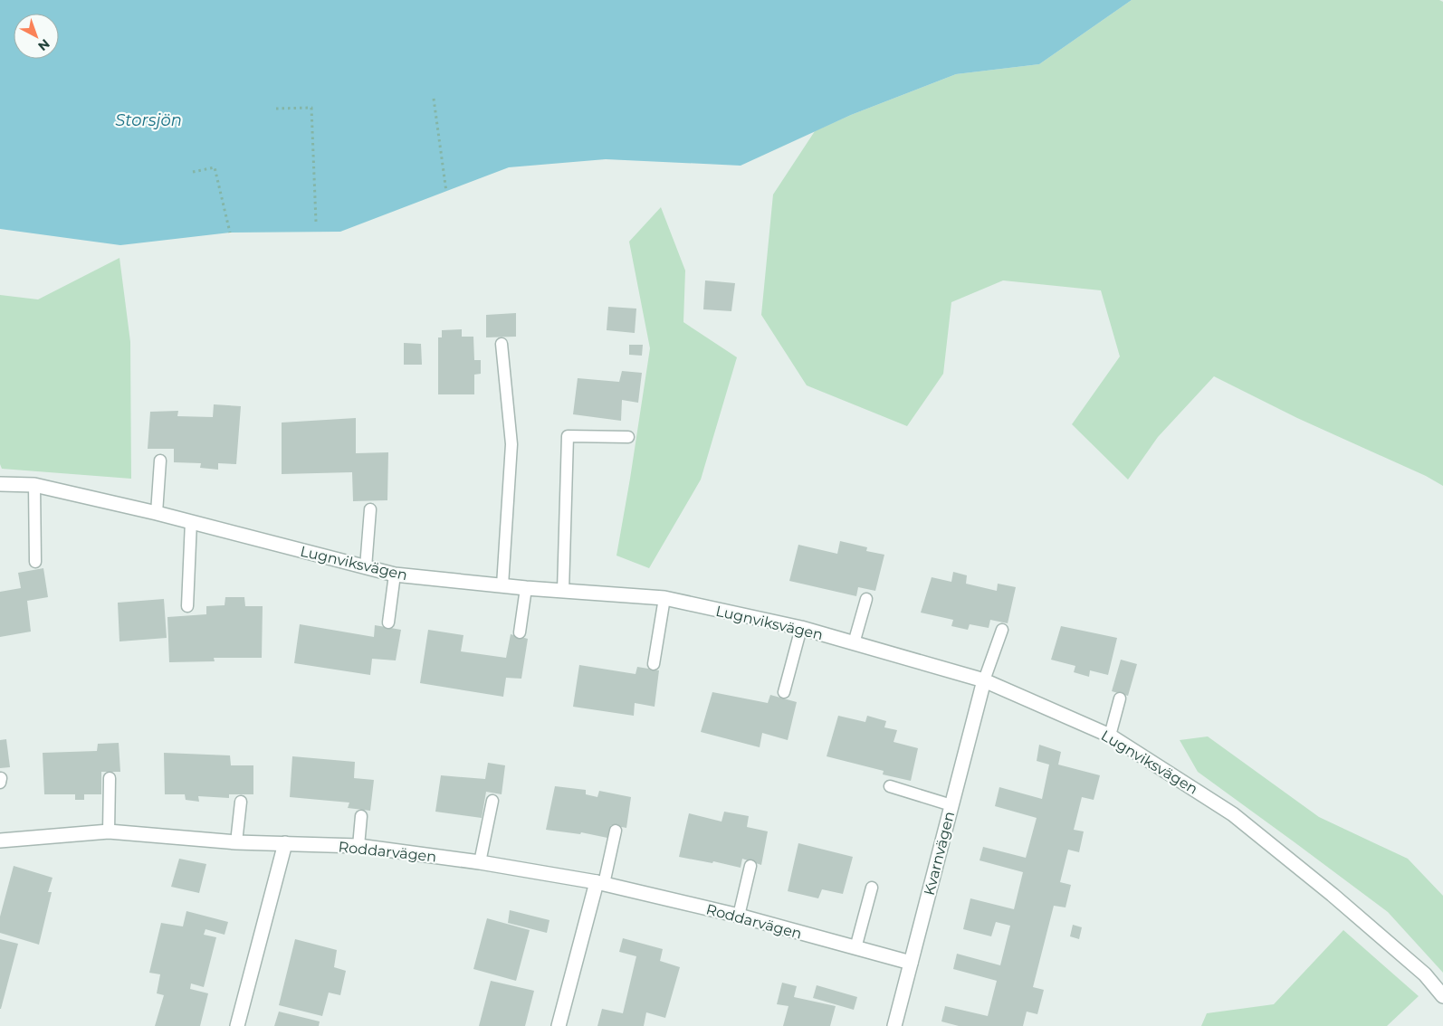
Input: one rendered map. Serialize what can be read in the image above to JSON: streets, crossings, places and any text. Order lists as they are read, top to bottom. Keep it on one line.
{"streets":{"street":["Lugnviksvägen","Roddarvägen","Kvarnvägen"]},"crossings":[["Lugnviksvägen","Kvarnvägen"],["Roddarvägen","Kvarnvägen"]],"water":["Storsjön"],"north":"bottom right"}
